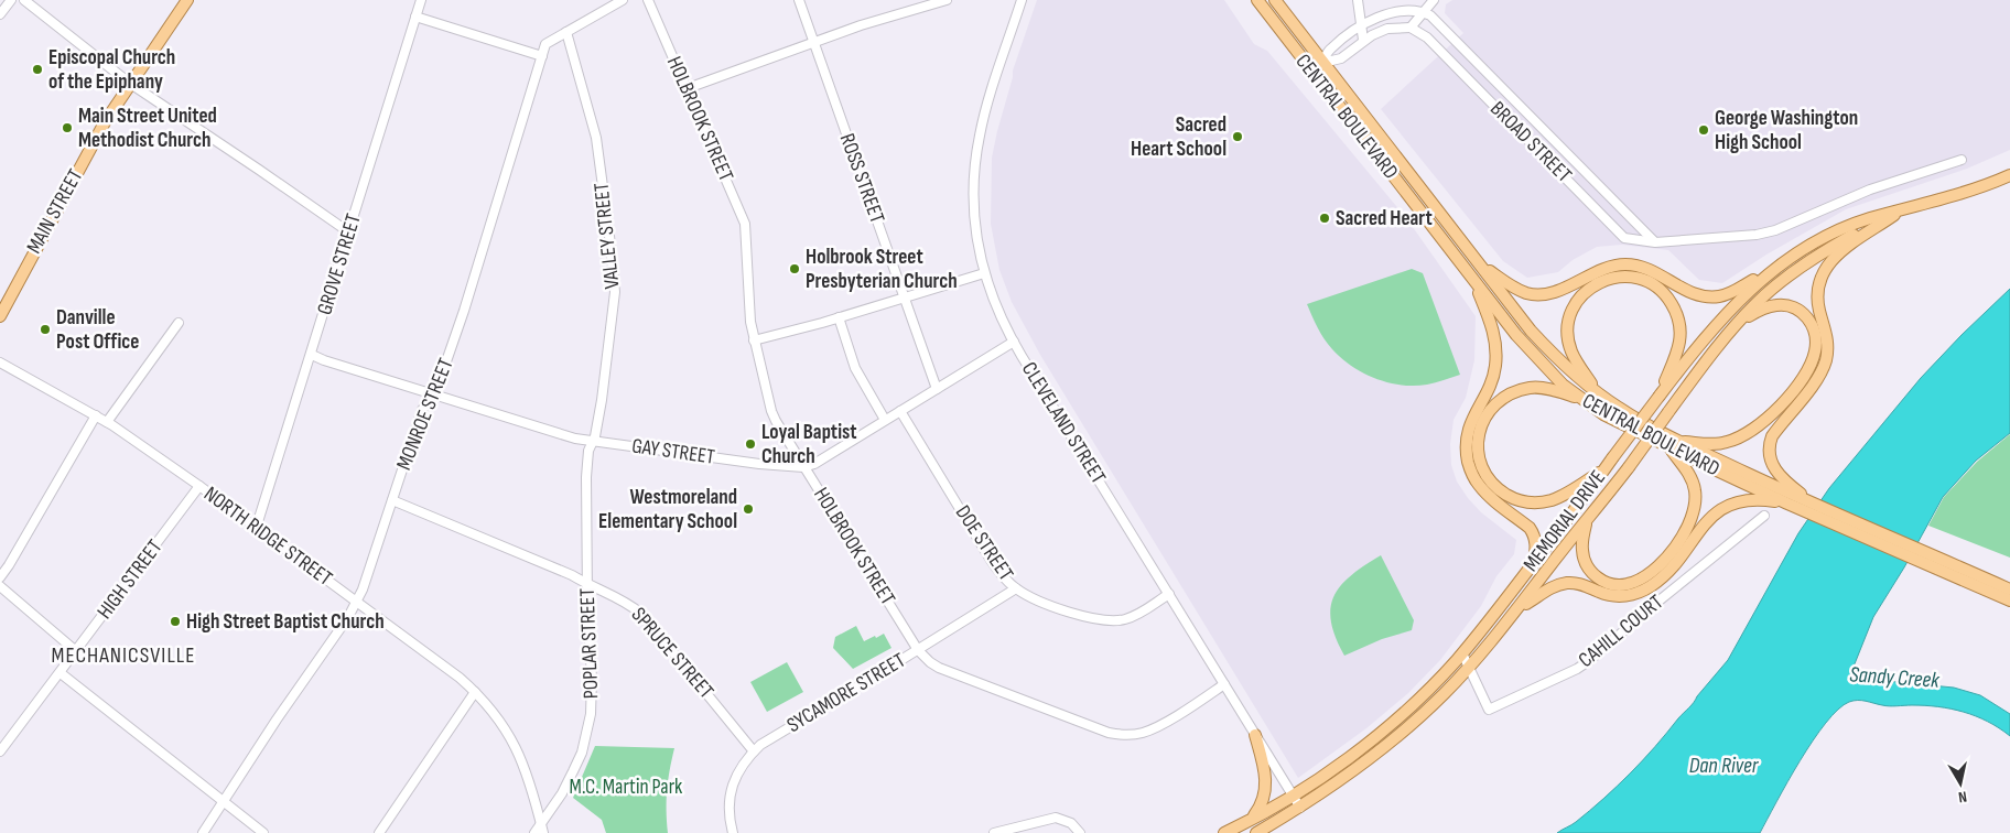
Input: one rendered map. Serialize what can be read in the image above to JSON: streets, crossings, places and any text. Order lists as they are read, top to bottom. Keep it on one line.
{"streets":{"main road":["CENTRAL BOULEVARD","MAIN STREET","MEMORIAL DRIVE"],"street":["HOLBROOK STREET","BROAD STREET","ROSS STREET","VALLEY STREET","GROVE STREET","MONROE STREET","CLEVELAND STREET","GAY STREET","NORTH RIDGE STREET","DOE STREET","HIGH STREET","CAHILL COURT","POPLAR STREET","SPRUCE STREET","SYCAMORE STREET"]},"crossings":[["HOLBROOK STREET","CLEVELAND STREET"],["HOLBROOK STREET","GAY STREET"],["HOLBROOK STREET","SYCAMORE STREET"],["ROSS STREET","GAY STREET"],["VALLEY STREET","MONROE STREET"],["VALLEY STREET","GAY STREET"],["VALLEY STREET","POPLAR STREET"],["GROVE STREET","GAY STREET"],["GROVE STREET","NORTH RIDGE STREET"],["MONROE STREET","GAY STREET"],["MONROE STREET","NORTH RIDGE STREET"],["MONROE STREET","SPRUCE STREET"],["CLEVELAND STREET","GAY STREET"],["CLEVELAND STREET","MEMORIAL DRIVE"],["CLEVELAND STREET","DOE STREET"],["GAY STREET","DOE STREET"],["GAY STREET","POPLAR STREET"],["MEMORIAL DRIVE","CAHILL COURT"],["NORTH RIDGE STREET","HIGH STREET"],["NORTH RIDGE STREET","POPLAR STREET"],["DOE STREET","SYCAMORE STREET"],["POPLAR STREET","SPRUCE STREET"],["SPRUCE STREET","SYCAMORE STREET"]],"districts":["MECHANICSVILLE"],"water":["Sandy Creek","Dan River"],"parks":["M.C. Martin Park"],"places":["Episcopal Church of the Epiphany","Main Street United Methodist Church","George Washington High School","Sacred Heart School","Sacred Heart","Holbrook Street Presbyterian Church","Danville Post Office","Loyal Baptist Church","Westmoreland Elementary School","High Street Baptist Church"],"north":"bottom"}
